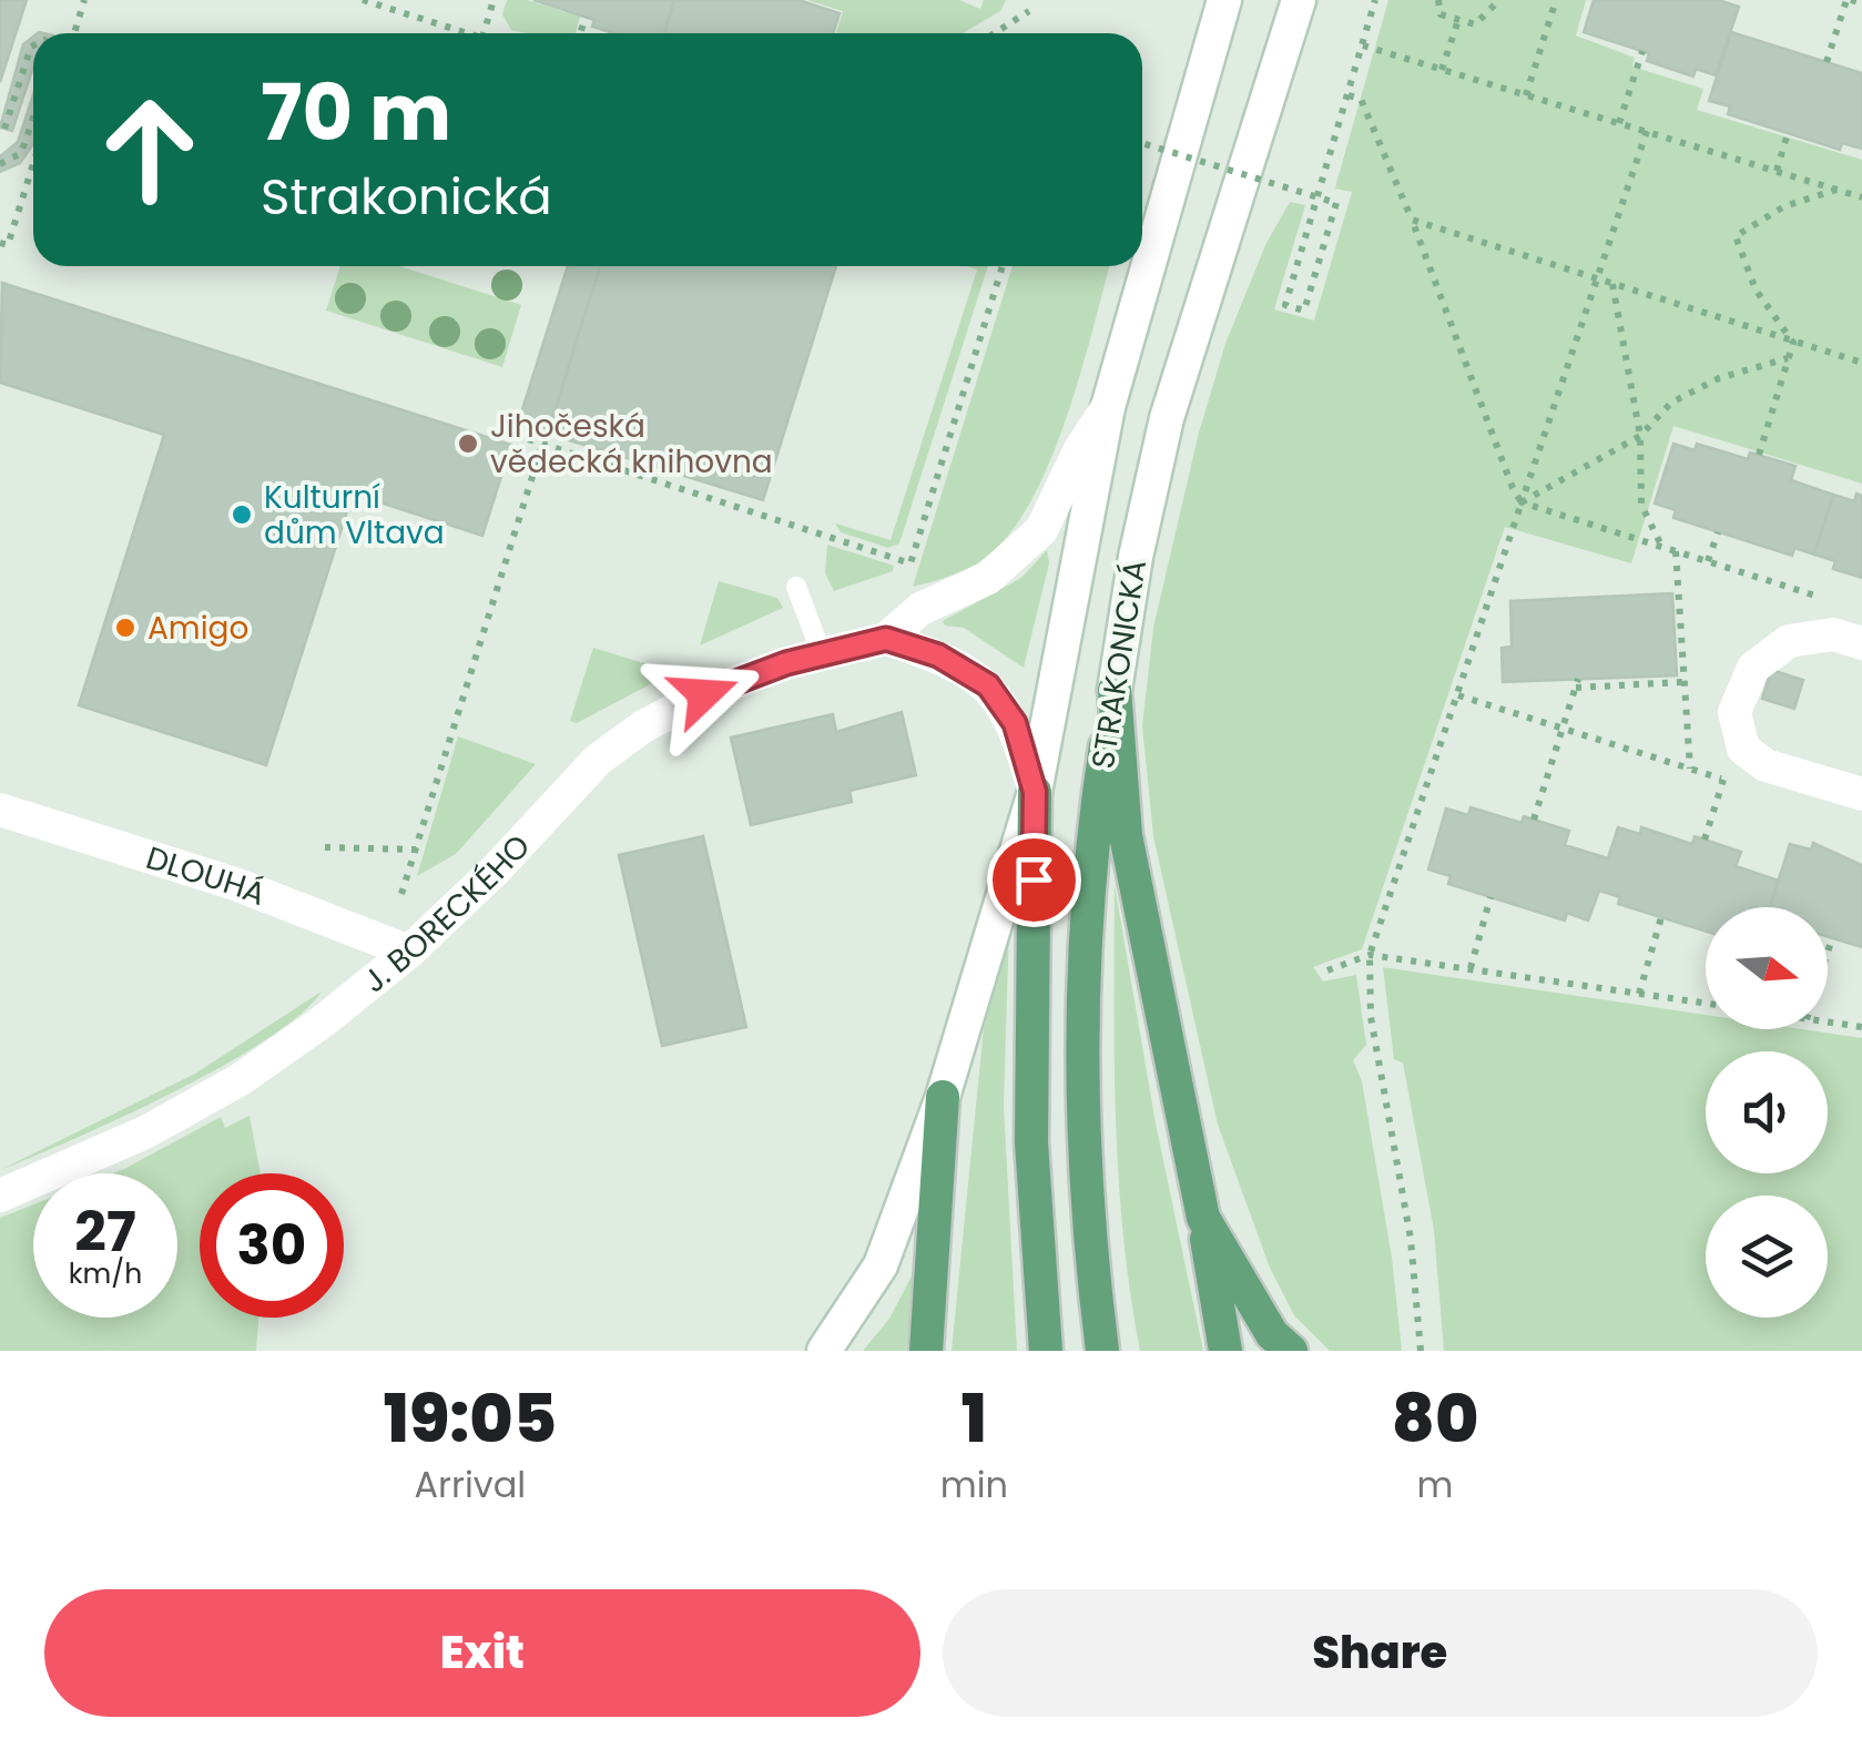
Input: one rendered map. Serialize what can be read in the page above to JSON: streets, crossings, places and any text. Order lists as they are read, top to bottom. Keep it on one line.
{"streets":{"main road":["STRAKONICKÁ"],"street":["DLOUHÁ","J. BORECKÉHO"]},"crossings":[["STRAKONICKÁ","J. BORECKÉHO"],["DLOUHÁ","J. BORECKÉHO"]],"places":["Jihočeská vědecká knihovna","Kulturní dům Vltava","Amigo"],"north":"right","page":{"turn":["70 m","Strakonická"],"speed":"27 km/h","limit":"30","eta":["19:05","Arrival","1","min","80","m"],"buttons":["Exit","Share"]}}
